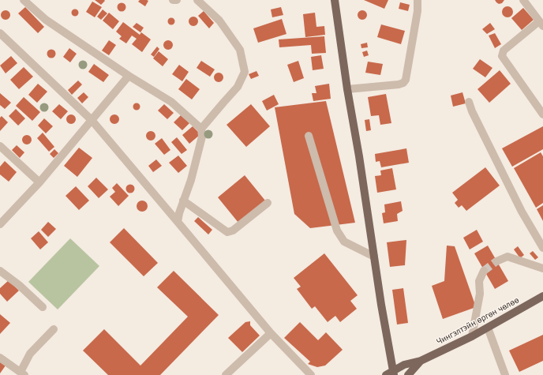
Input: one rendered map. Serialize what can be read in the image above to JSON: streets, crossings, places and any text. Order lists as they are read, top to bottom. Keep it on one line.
{"streets":{"main road":["Чингэлтэйн өргөн чөлөө"]}}
